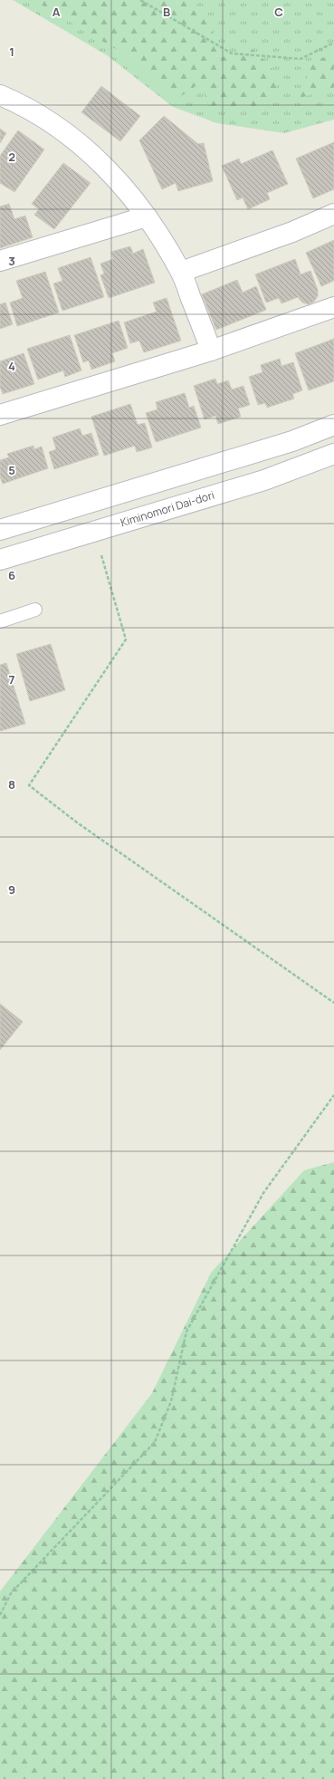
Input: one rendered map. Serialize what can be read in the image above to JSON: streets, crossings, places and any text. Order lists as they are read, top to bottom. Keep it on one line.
{"streets":{"street":["Kiminomori Dai-dori"]},"grid":{"columns":["A","B","C"],"rows":["1","2","3","4","5","6","7","8","9"]}}
